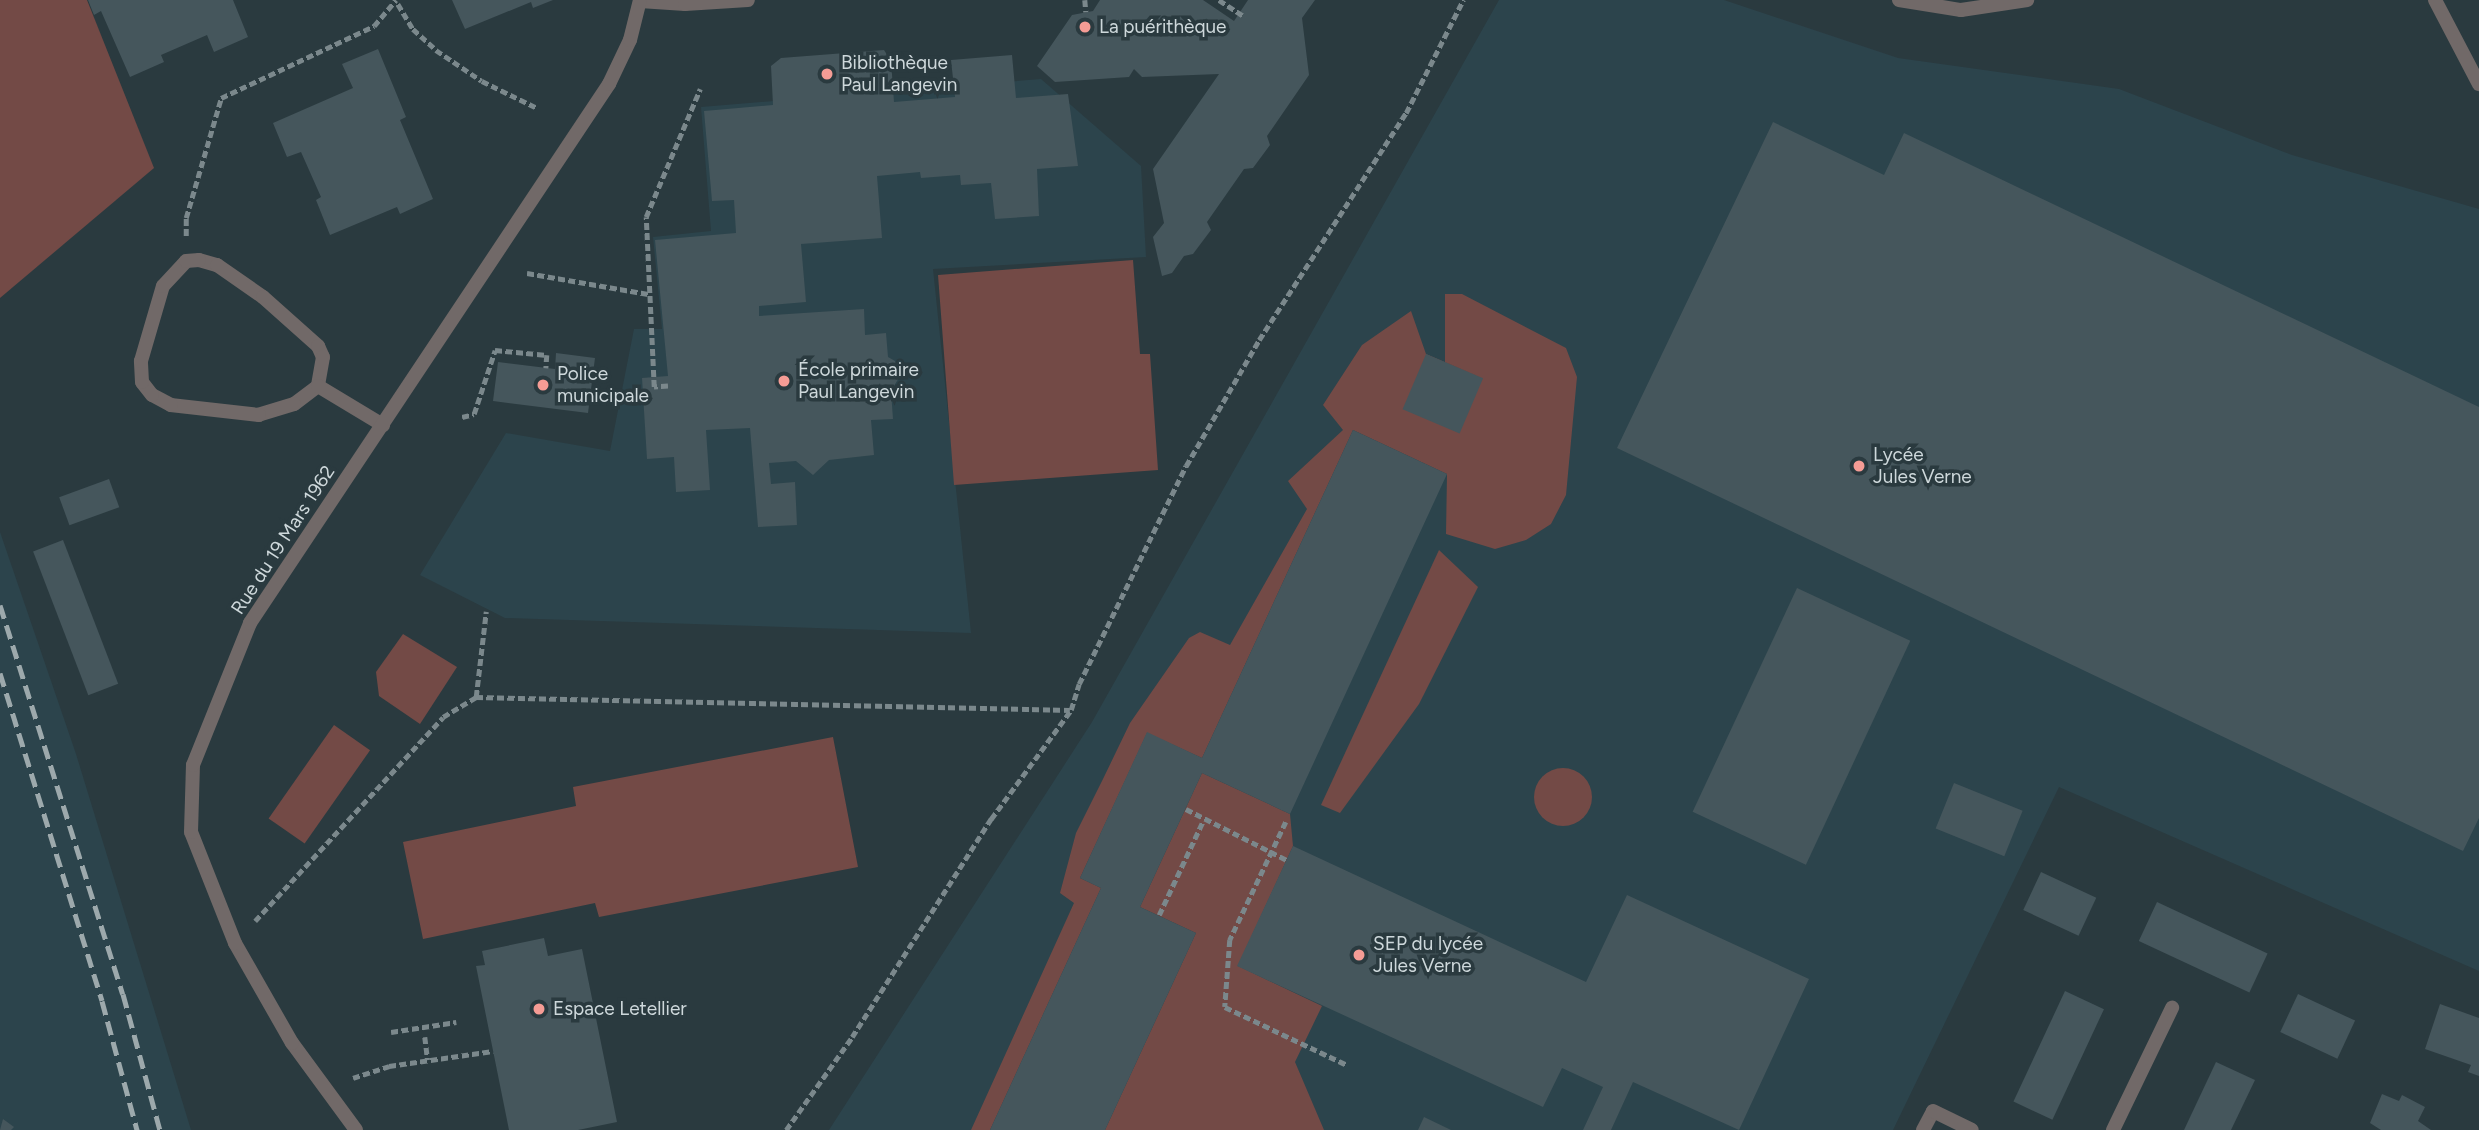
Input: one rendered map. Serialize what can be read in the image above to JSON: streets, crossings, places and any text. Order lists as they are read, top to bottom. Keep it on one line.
{"streets":{"street":["Rue du 19 Mars 1962"]},"places":["La puérithèque","Bibliothèque Paul Langevin","École primaire Paul Langevin","Police municipale","Lycée Jules Verne","SEP du lycée Jules Verne","Espace Letellier"]}
